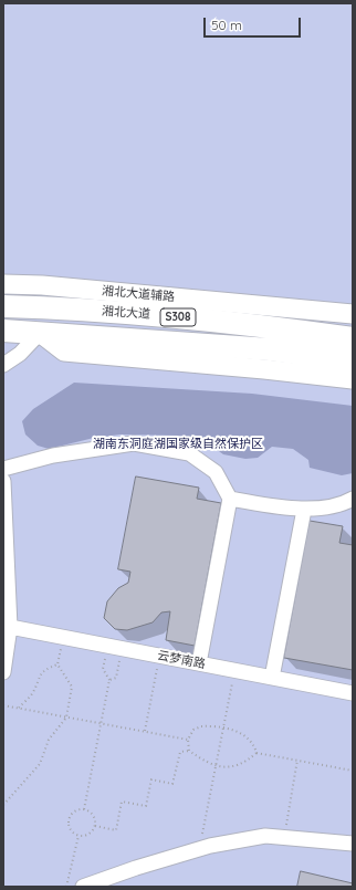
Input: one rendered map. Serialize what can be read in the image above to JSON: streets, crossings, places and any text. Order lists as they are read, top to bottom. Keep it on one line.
{"streets":{"highway":["湘北大道","S308"],"main road":["湘北大道辅路"],"lane":["云梦南路"]},"parks":["湖南东洞庭湖国家级自然保护区"],"scale_bar":"50 m"}
